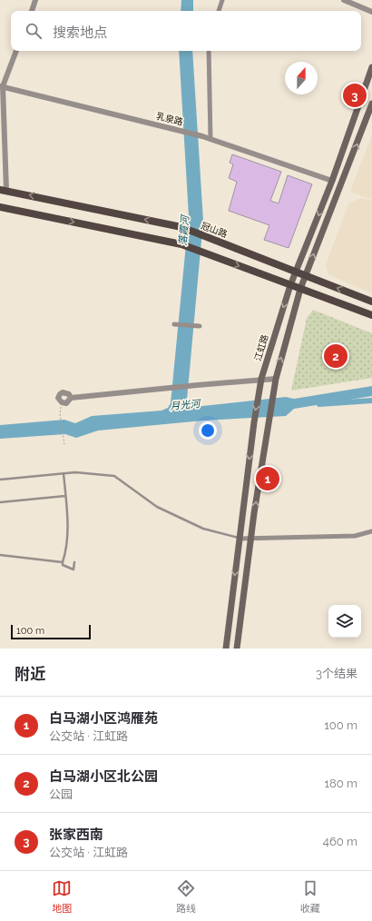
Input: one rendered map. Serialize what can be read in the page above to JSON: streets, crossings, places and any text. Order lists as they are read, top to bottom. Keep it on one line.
{"streets":{"main road":["冠山路","江虹路"],"street":["乳泉路"]},"crossings":[["乳泉路","江虹路"],["冠山路","江虹路"]],"water":["落霞河","月光河"],"scale_bar":"100 m","north":"top","page":{"search":"搜索地点","pins":["3","2","1"],"scale":"100 m","heading":["附近","3个结果"],"list":[{"mark":"1","name":"白马湖小区鸿雁苑","note":"公交站 · 江虹路","value":"100 m"},{"mark":"2","name":"白马湖小区北公园","note":"公园","value":"180 m"},{"mark":"3","name":"张家西南","note":"公交站 · 江虹路","value":"460 m"}],"nav":["地图","路线","收藏"]}}
